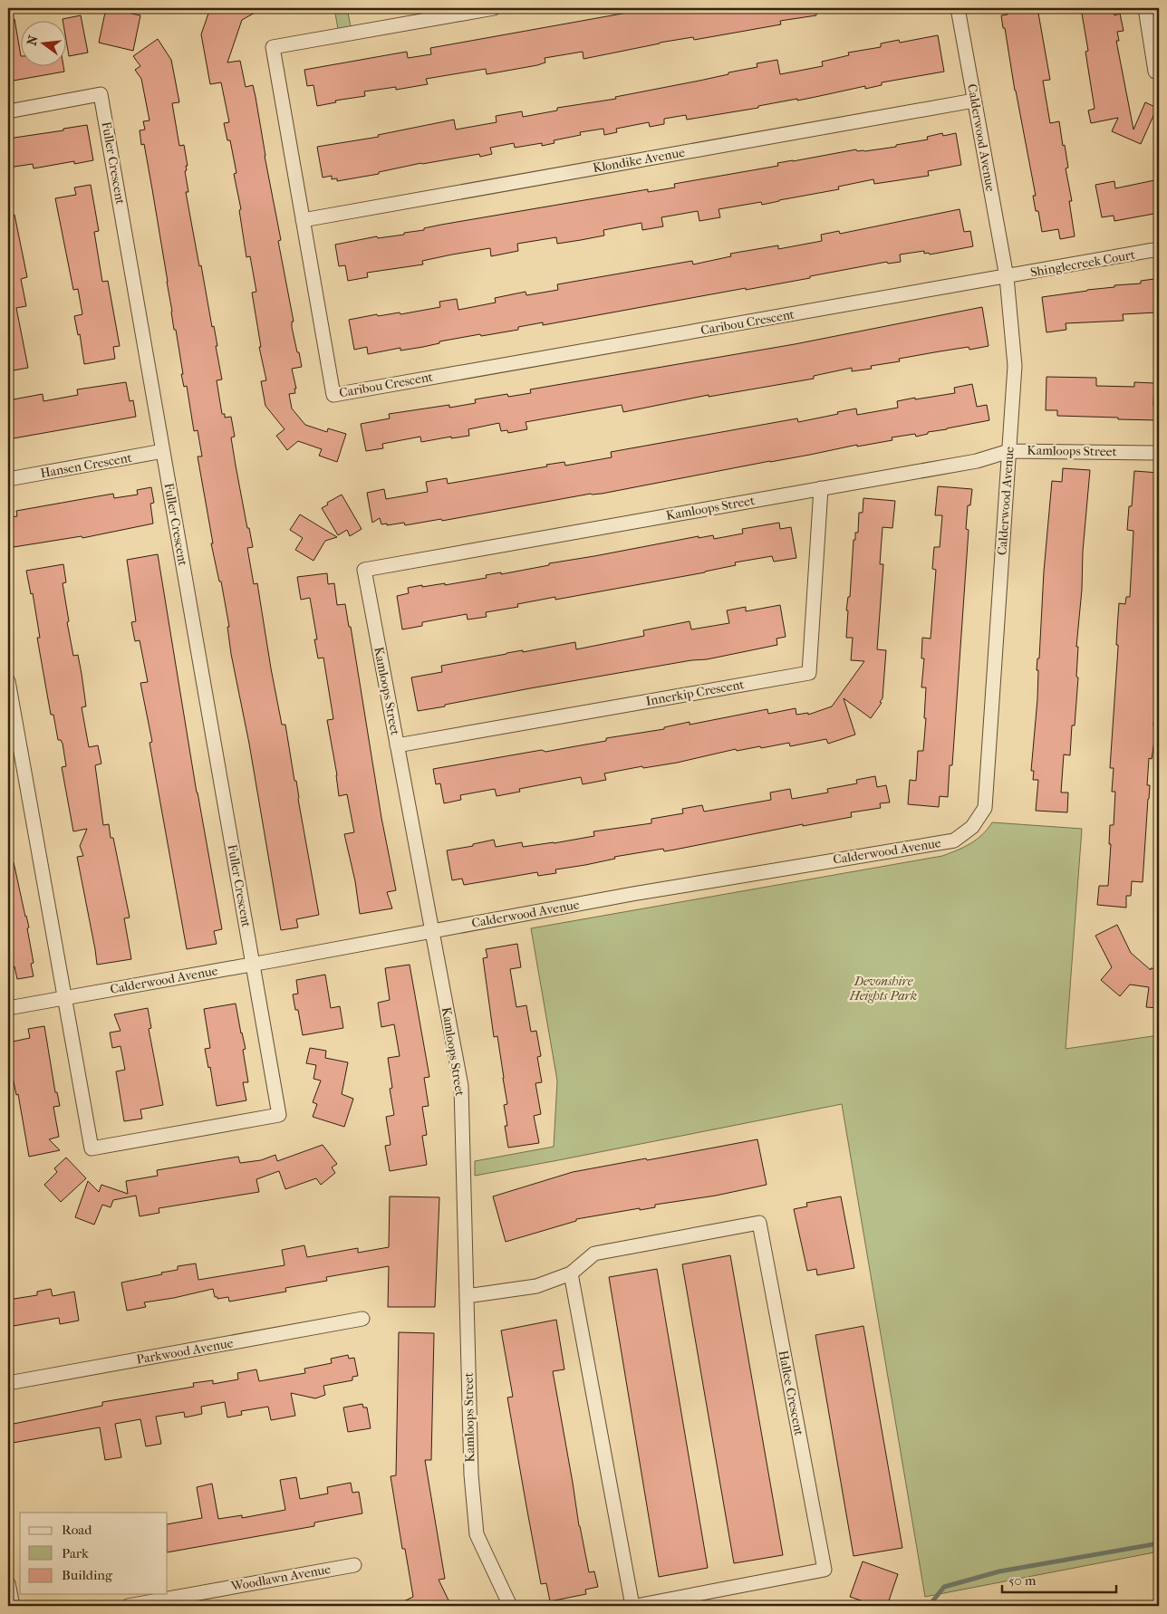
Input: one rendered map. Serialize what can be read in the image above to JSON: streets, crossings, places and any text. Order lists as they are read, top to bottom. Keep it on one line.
{"streets":{"street":["Calderwood Avenue","Klondike Avenue","Fuller Crescent","Shinglecreek Court","Caribou Crescent","Kamloops Street","Hansen Crescent","Innerkip Crescent","Parkwood Avenue","Hallee Crescent","Woodlawn Avenue"]},"crossings":[["Calderwood Avenue","Klondike Avenue"],["Calderwood Avenue","Fuller Crescent"],["Calderwood Avenue","Shinglecreek Court"],["Calderwood Avenue","Caribou Crescent"],["Calderwood Avenue","Kamloops Street"],["Klondike Avenue","Caribou Crescent"],["Fuller Crescent","Hansen Crescent"],["Shinglecreek Court","Caribou Crescent"],["Kamloops Street","Innerkip Crescent"],["Kamloops Street","Hallee Crescent"]],"parks":["Devonshire Heights Park"],"legend":["Road","Park","Building"],"scale_bar":"50 m","north":"left"}
